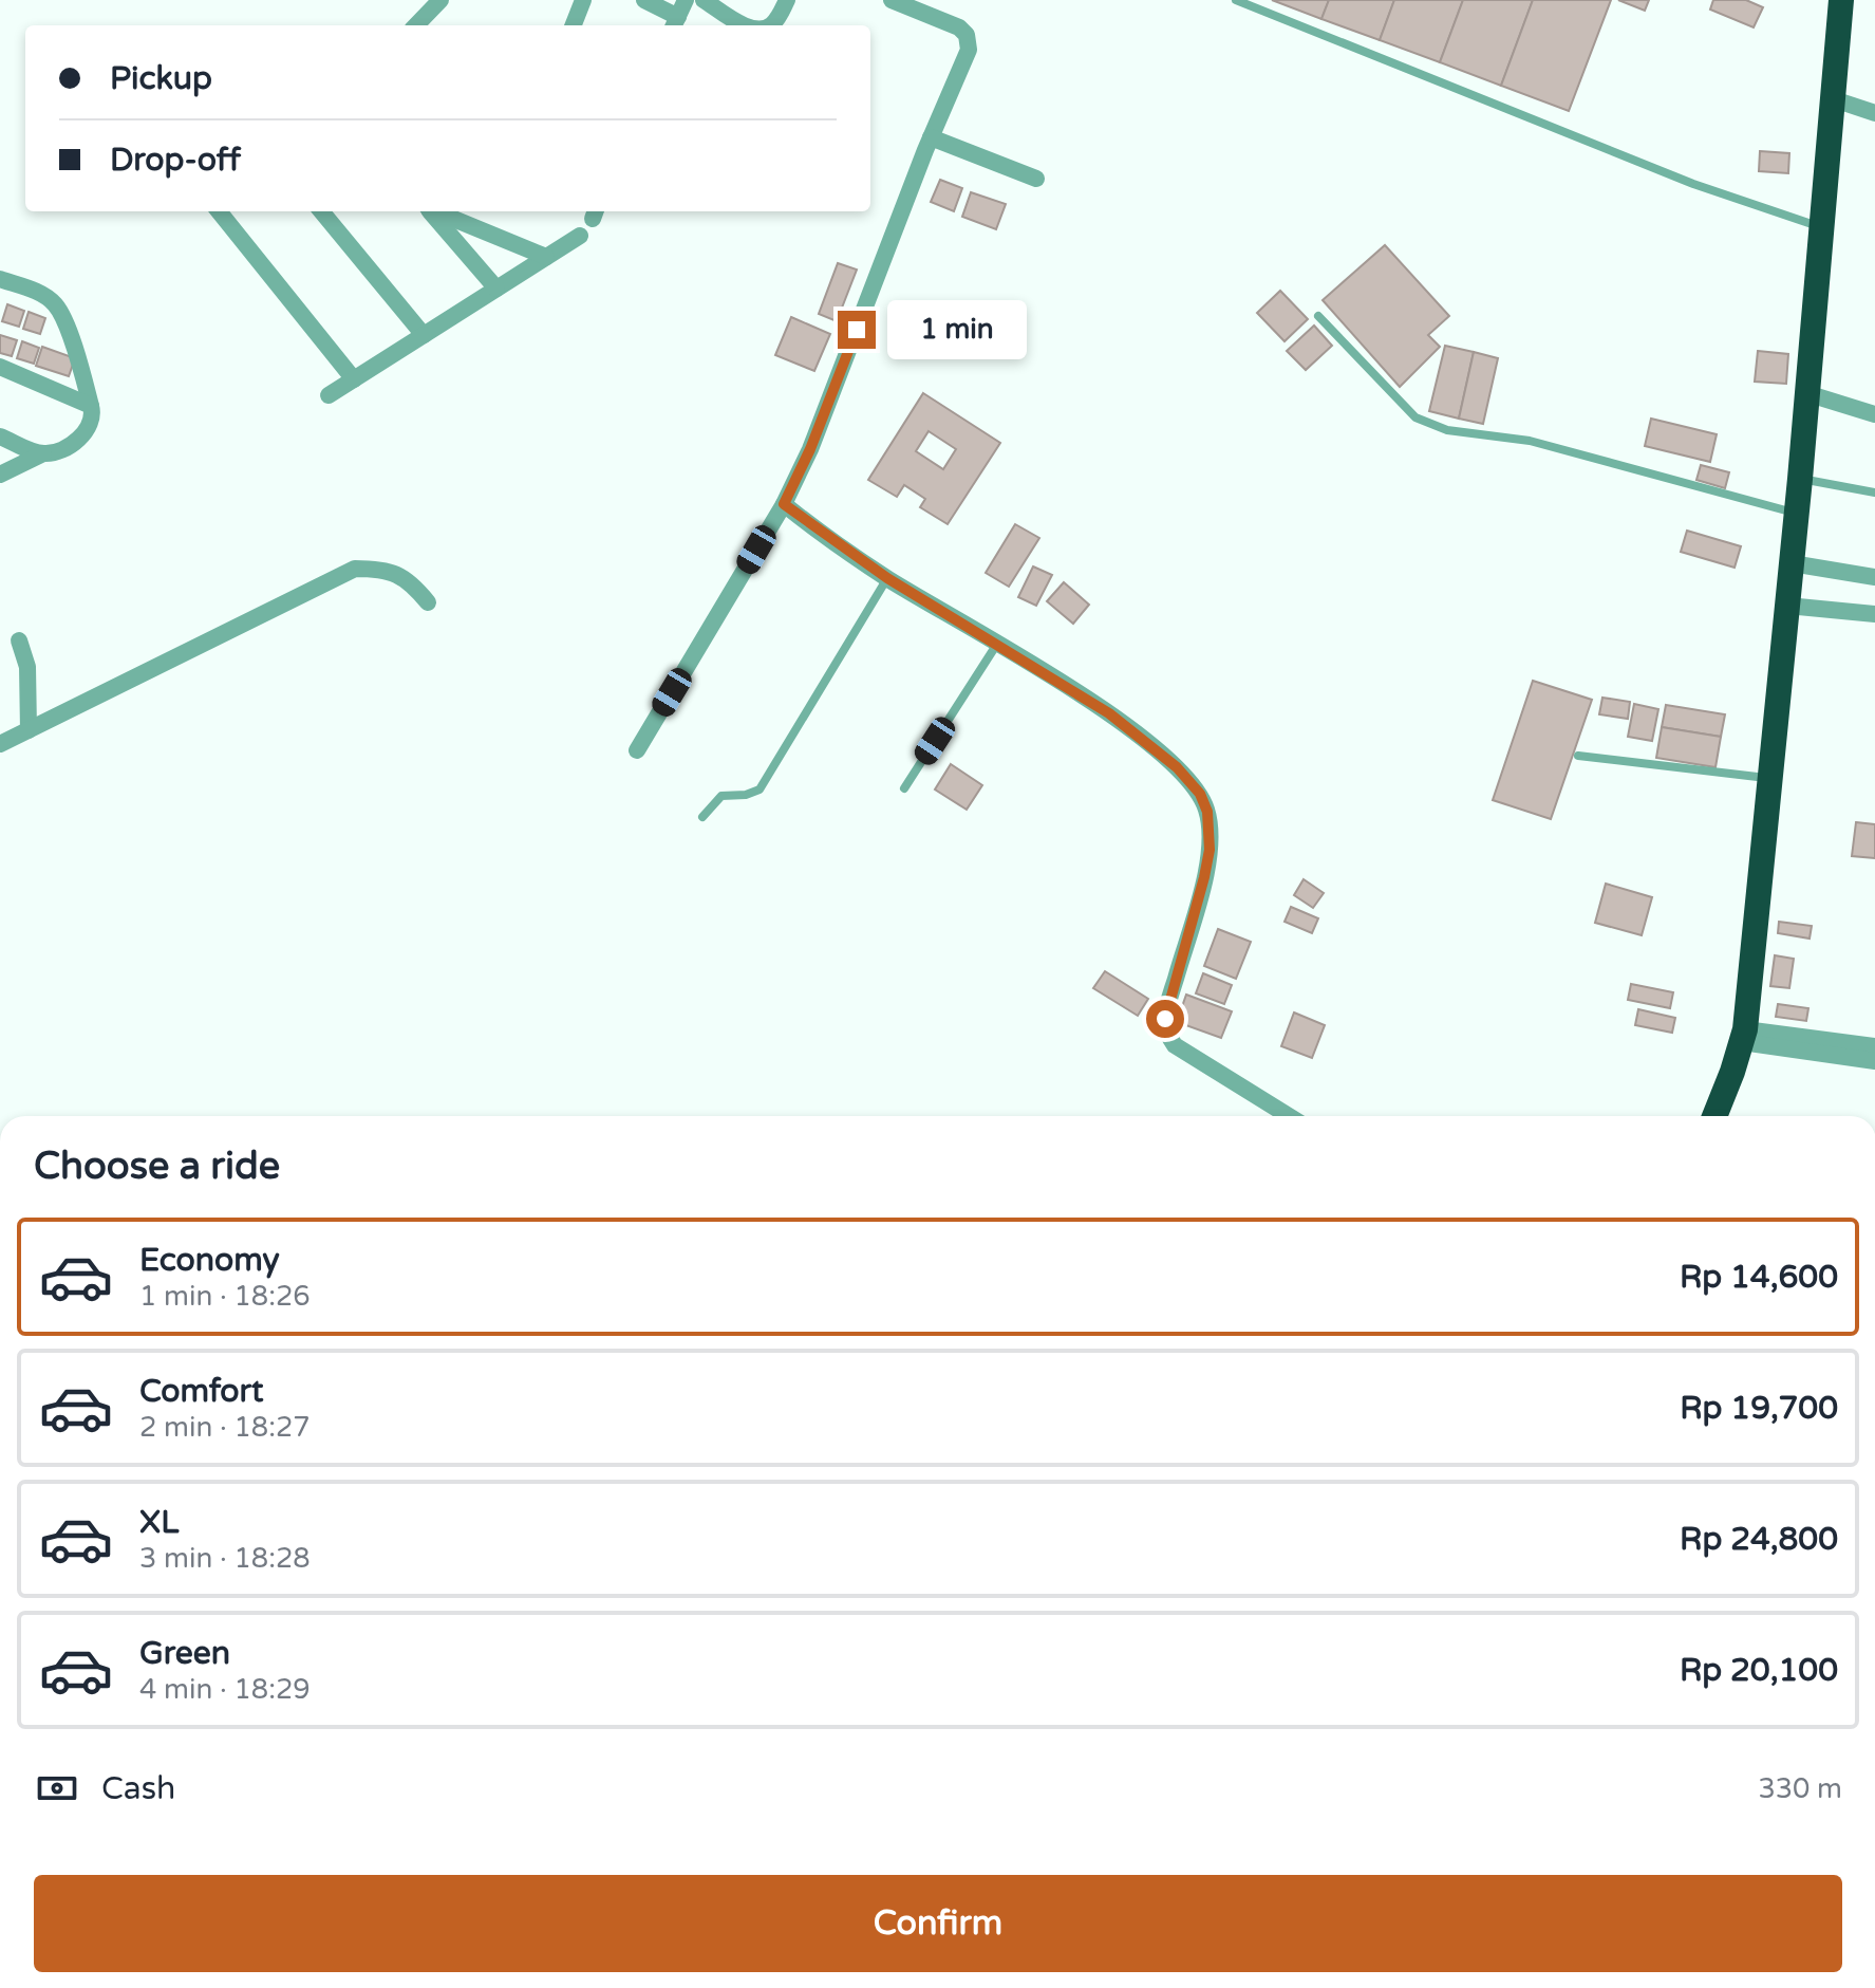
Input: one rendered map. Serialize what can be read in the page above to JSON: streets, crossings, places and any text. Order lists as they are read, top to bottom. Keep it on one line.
{"page":{"banner":["Pickup","Drop-off"],"bubble":"1 min","heading":"Choose a ride","list":[{"name":"Economy","note":"1 min · 18:26","value":"Rp 14,600"},{"name":"Comfort","note":"2 min · 18:27","value":"Rp 19,700"},{"name":"XL","note":"3 min · 18:28","value":"Rp 24,800"},{"name":"Green","note":"4 min · 18:29","value":"Rp 20,100"}],"pay":["Cash","330 m"],"buttons":"Confirm"}}
